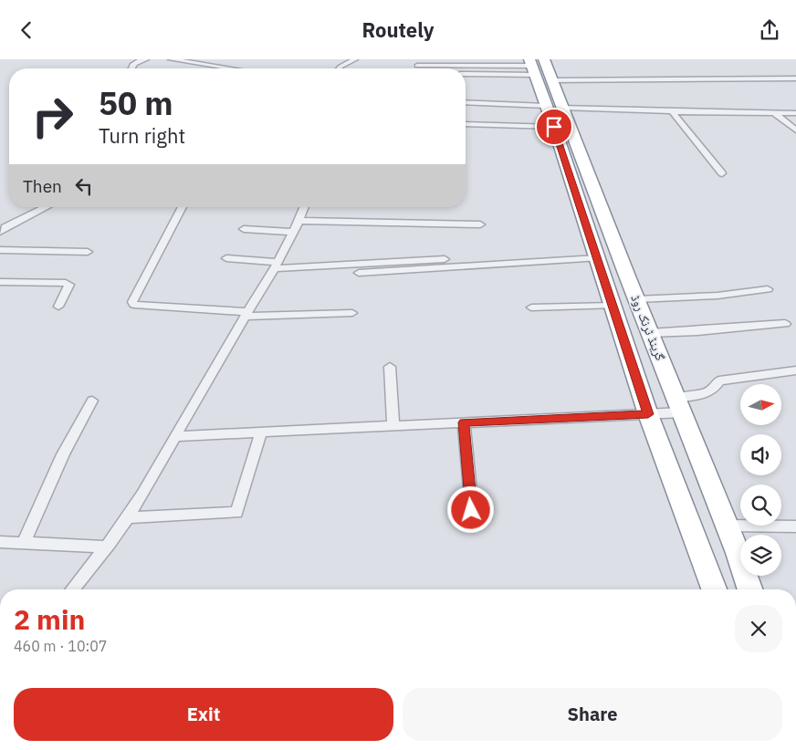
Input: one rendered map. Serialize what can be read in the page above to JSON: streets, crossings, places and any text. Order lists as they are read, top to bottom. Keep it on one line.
{"streets":{"highway":["گرینڈ ٹرنک روڈ"]},"north":"right","page":{"header":"Routely","turn":["50 m","Turn right"],"then":"Then","heading":["2 min","460 m · 10:07"],"buttons":["Exit","Share"]}}
